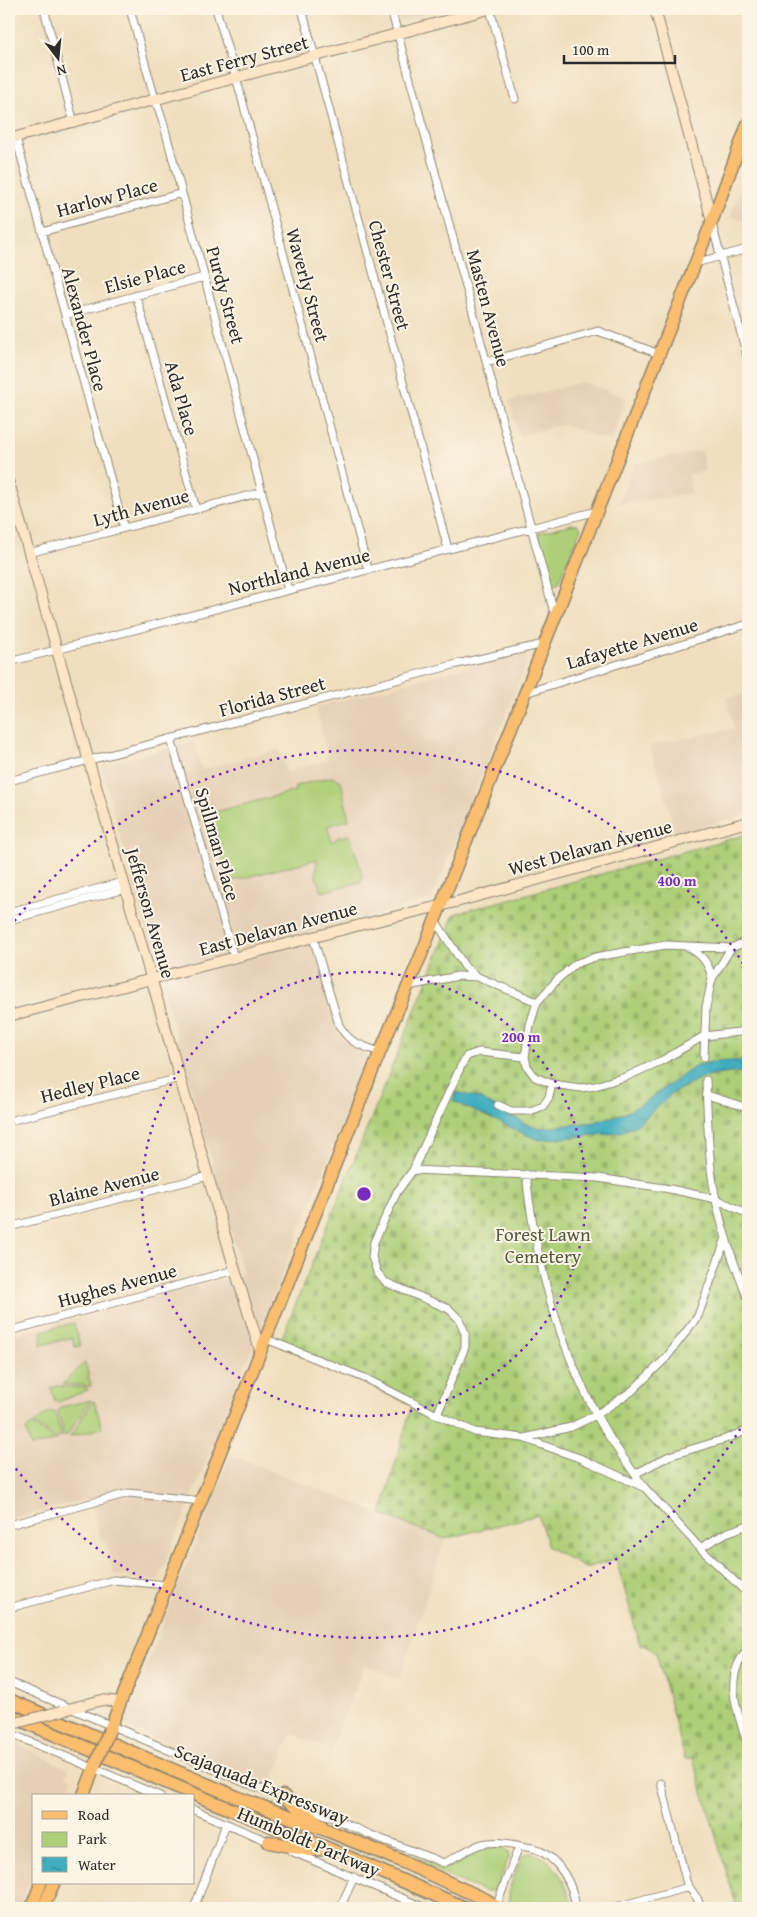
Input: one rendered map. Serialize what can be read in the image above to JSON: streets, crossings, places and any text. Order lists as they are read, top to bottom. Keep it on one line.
{"streets":{"highway":["Scajaquada Expressway"],"street":["East Ferry Street","Harlow Place","Chester Street","Elsie Place","Waverly Street","Purdy Street","Masten Avenue","Alexander Place","Ada Place","Lyth Avenue","Northland Avenue","Lafayette Avenue","Florida Street","Spillman Place","West Delavan Avenue","Jefferson Avenue","East Delavan Avenue","Hedley Place","Blaine Avenue","Hughes Avenue","Humboldt Parkway"]},"crossings":[["East Ferry Street","Chester Street"],["East Ferry Street","Waverly Street"],["East Ferry Street","Purdy Street"],["East Ferry Street","Masten Avenue"],["East Ferry Street","Alexander Place"],["Harlow Place","Purdy Street"],["Harlow Place","Alexander Place"],["Chester Street","Northland Avenue"],["Elsie Place","Purdy Street"],["Elsie Place","Alexander Place"],["Elsie Place","Ada Place"],["Waverly Street","Northland Avenue"],["Purdy Street","Lyth Avenue"],["Purdy Street","Northland Avenue"],["Masten Avenue","Northland Avenue"],["Alexander Place","Lyth Avenue"],["Ada Place","Lyth Avenue"],["Lyth Avenue","Jefferson Avenue"],["Northland Avenue","Jefferson Avenue"],["Florida Street","Spillman Place"],["Florida Street","Jefferson Avenue"],["Spillman Place","East Delavan Avenue"],["West Delavan Avenue","East Delavan Avenue"],["Jefferson Avenue","East Delavan Avenue"],["Jefferson Avenue","Hedley Place"],["Jefferson Avenue","Blaine Avenue"],["Jefferson Avenue","Hughes Avenue"]],"parks":["Forest Lawn Cemetery"],"legend":["Road","Park","Water"],"scale_bar":"100 m","north":"bottom","rings":["400 m","200 m"]}
